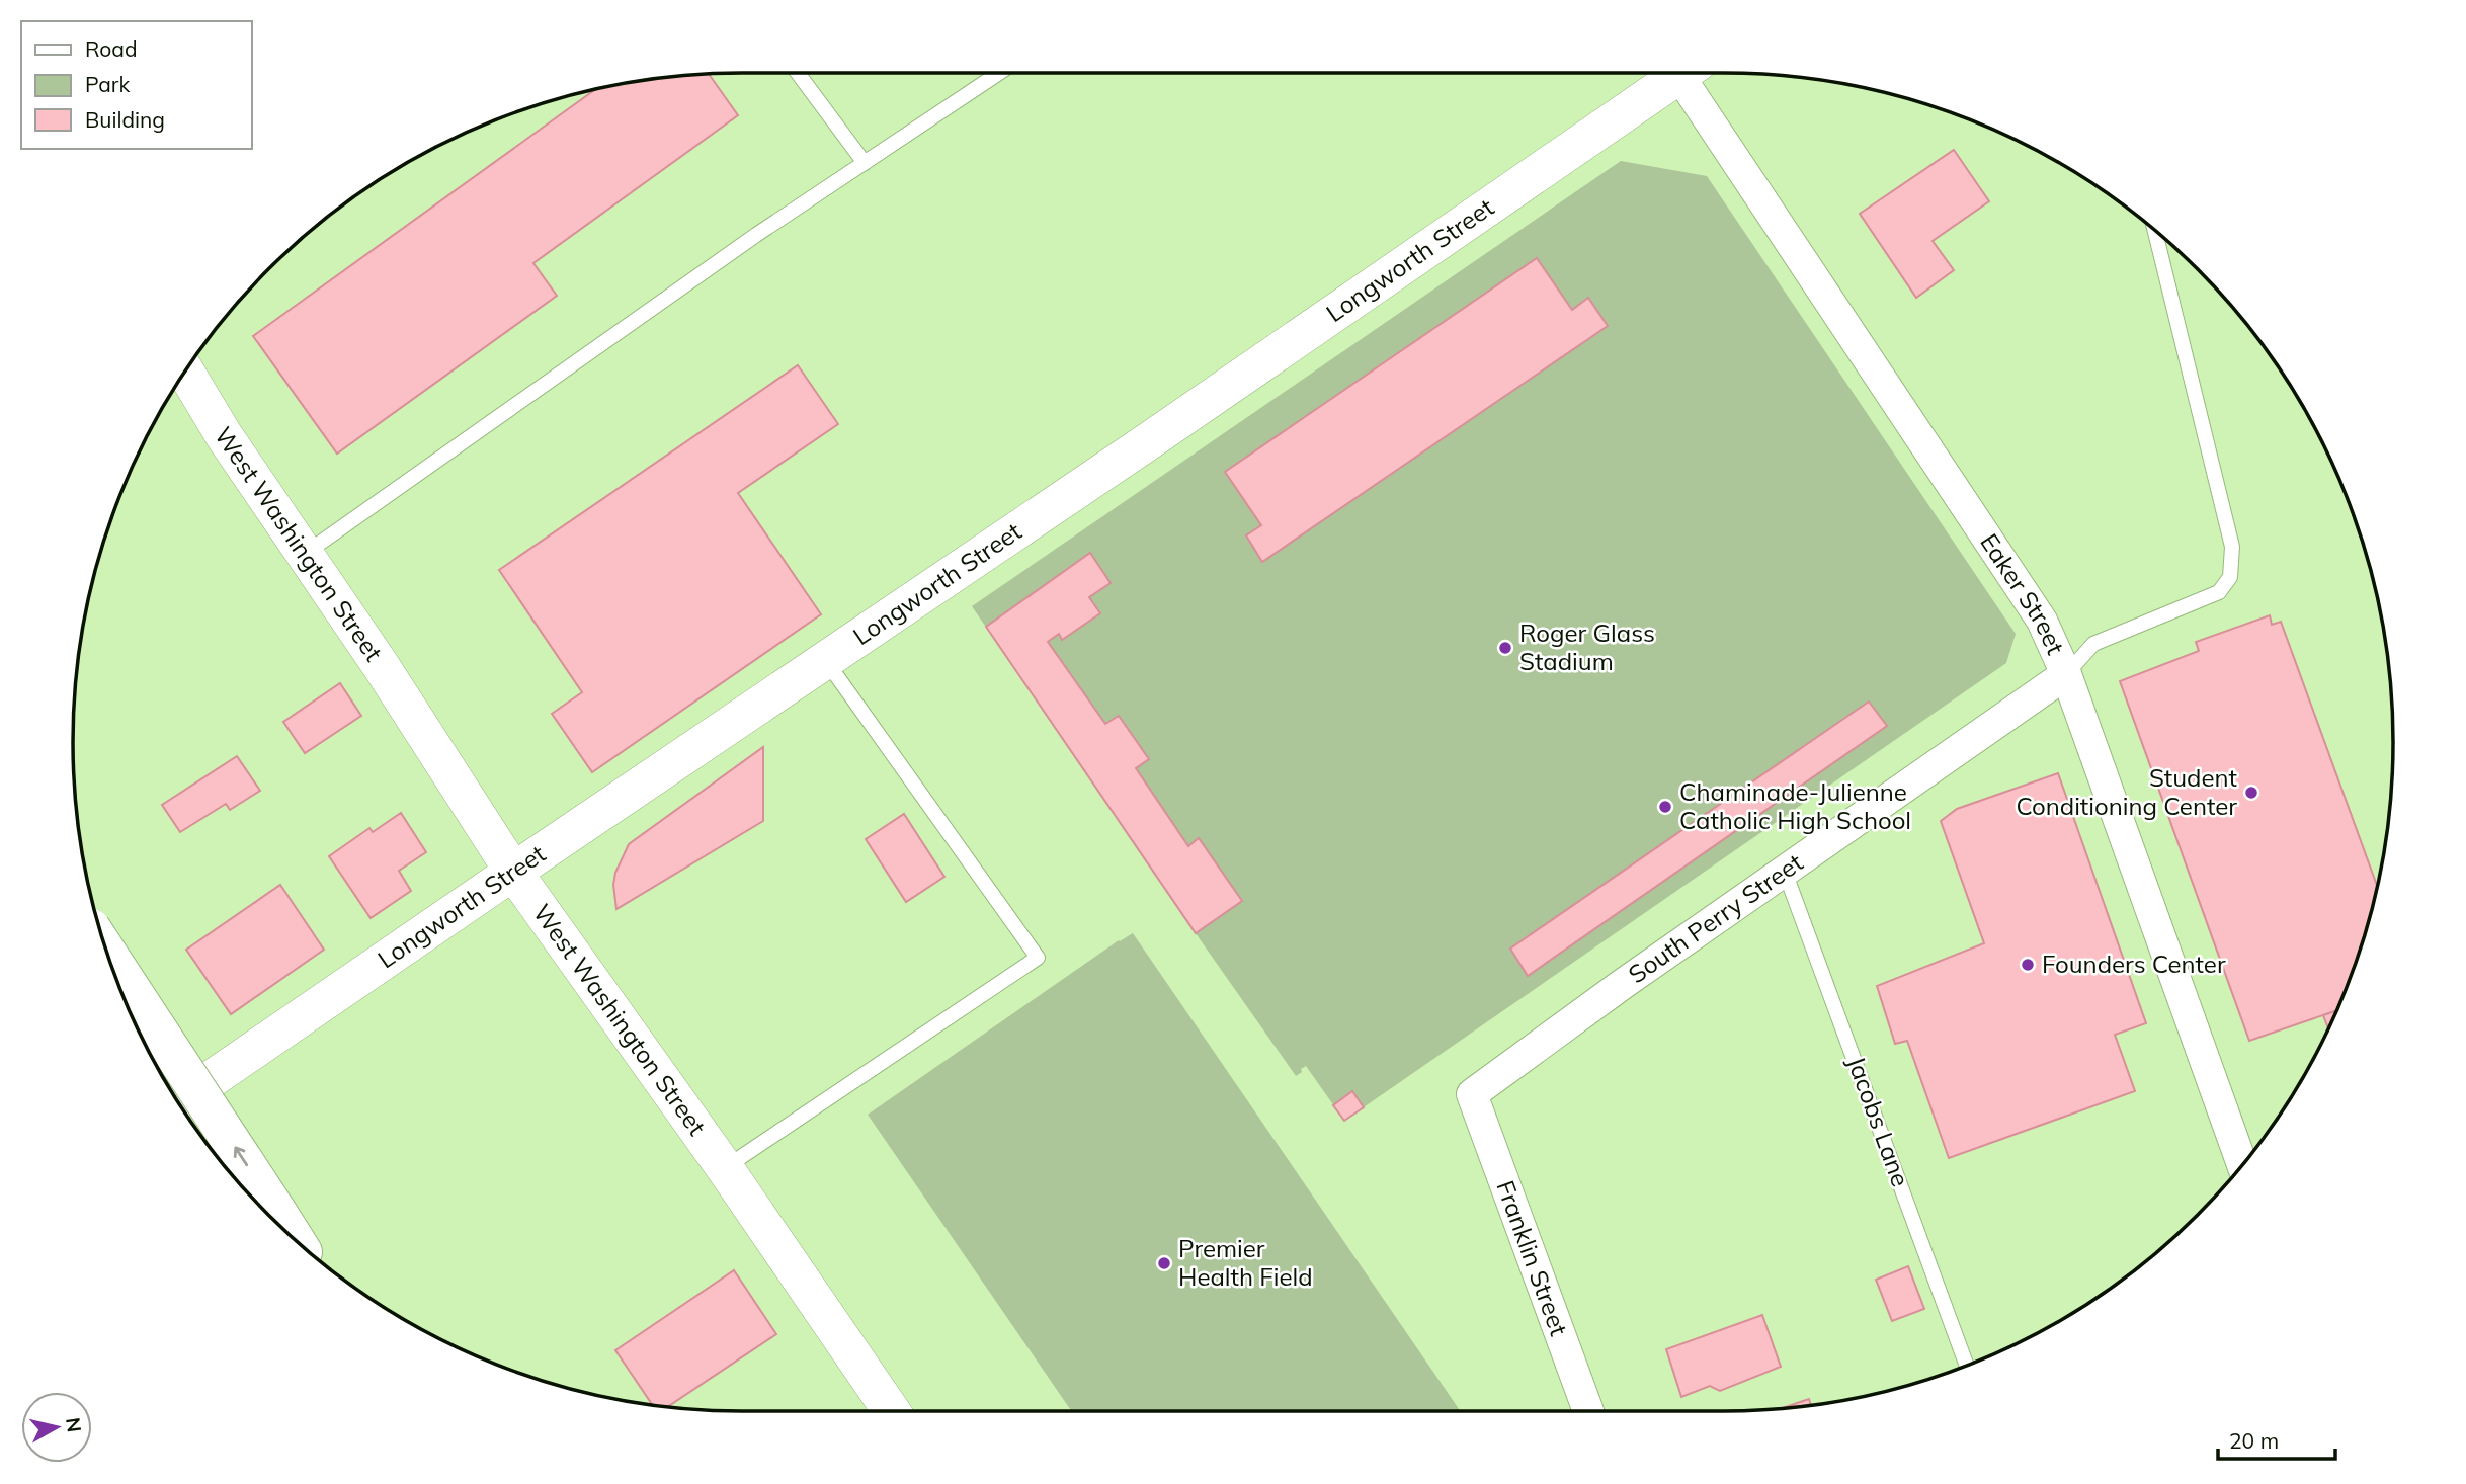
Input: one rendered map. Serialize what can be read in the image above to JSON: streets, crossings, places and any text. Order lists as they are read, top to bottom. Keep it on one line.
{"streets":{"street":["Longworth Street","West Washington Street","Eaker Street","South Perry Street","Franklin Street"],"lane":["Jacobs Lane"]},"crossings":[["Longworth Street","West Washington Street"],["Eaker Street","South Perry Street"],["South Perry Street","Jacobs Lane"],["South Perry Street","Franklin Street"]],"places":["Roger Glass Stadium","Student Conditioning Center","Chaminade-Julienne Catholic High School","Founders Center","Premier Health Field"],"legend":["Road","Park","Building"],"scale_bar":"20 m","north":"right"}
